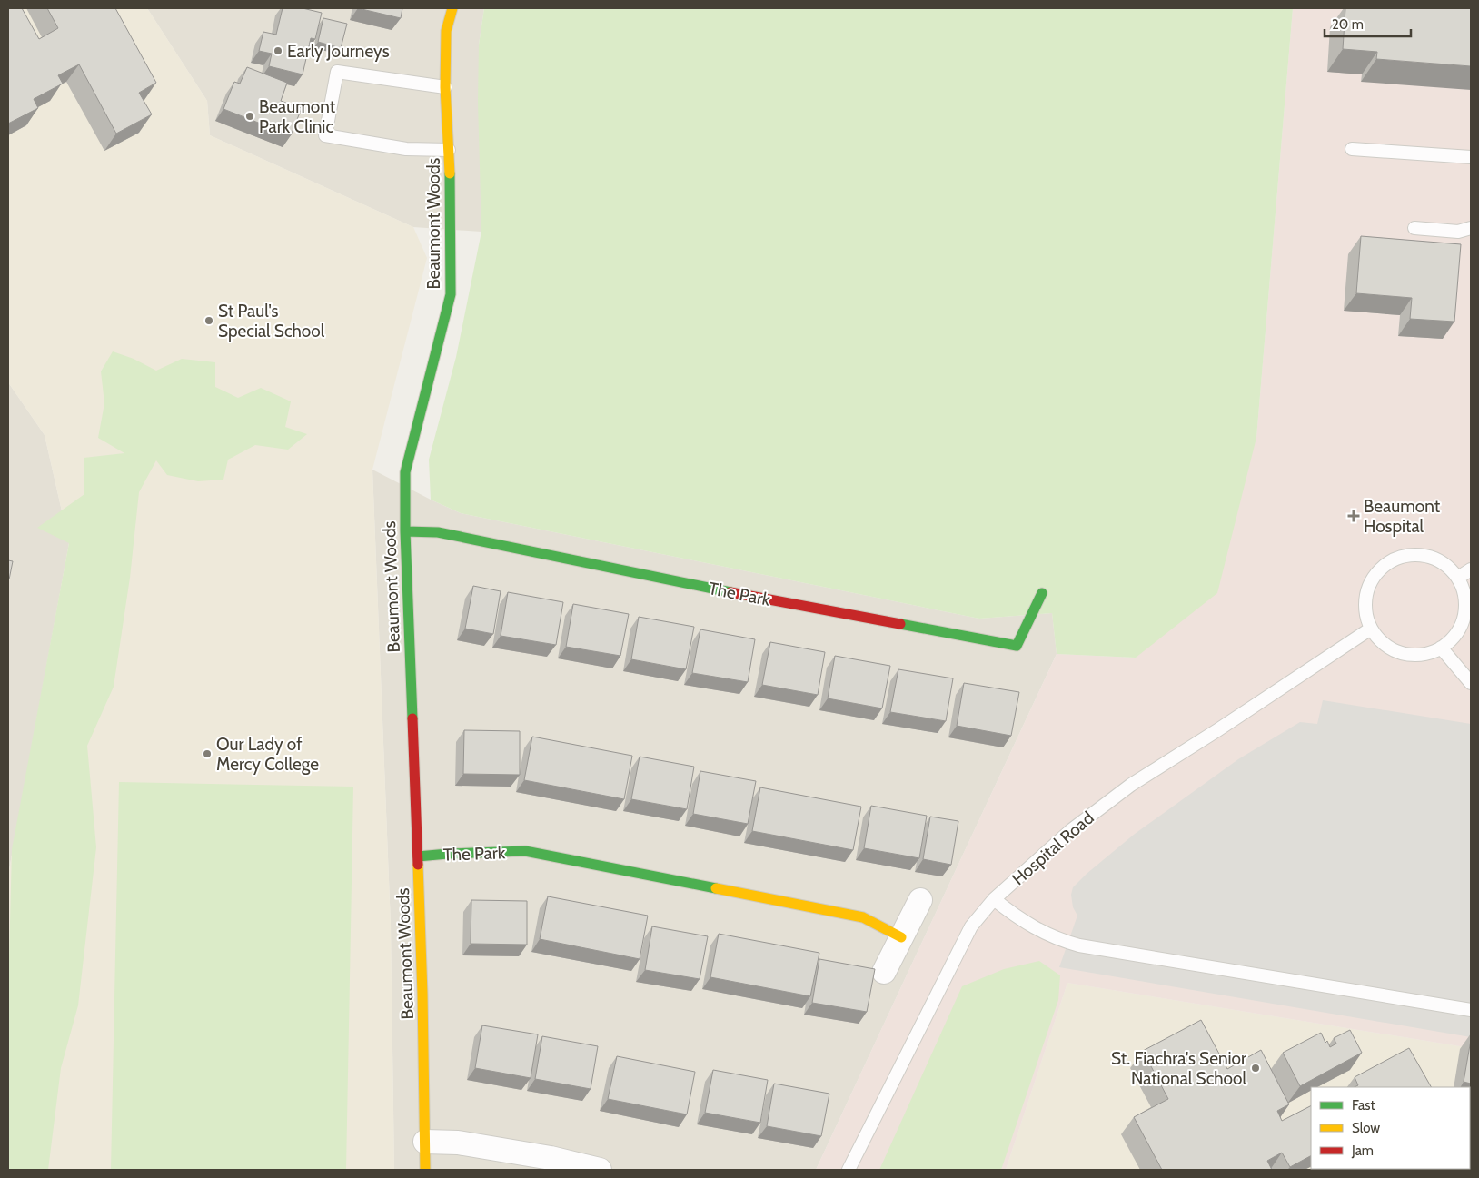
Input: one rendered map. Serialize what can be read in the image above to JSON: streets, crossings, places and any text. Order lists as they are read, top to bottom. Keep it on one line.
{"streets":{"street":["Beaumont Woods","The Park"],"lane":["Hospital Road"]},"crossings":[["Beaumont Woods","The Park"]],"places":{"other":["Early Journeys","Beaumont Park Clinic","St Paul's Special School","Our Lady of Mercy College","St. Fiachra's Senior National School"],"health":["Beaumont Hospital"]},"legend":["Fast","Slow","Jam"],"scale_bar":"20 m"}
